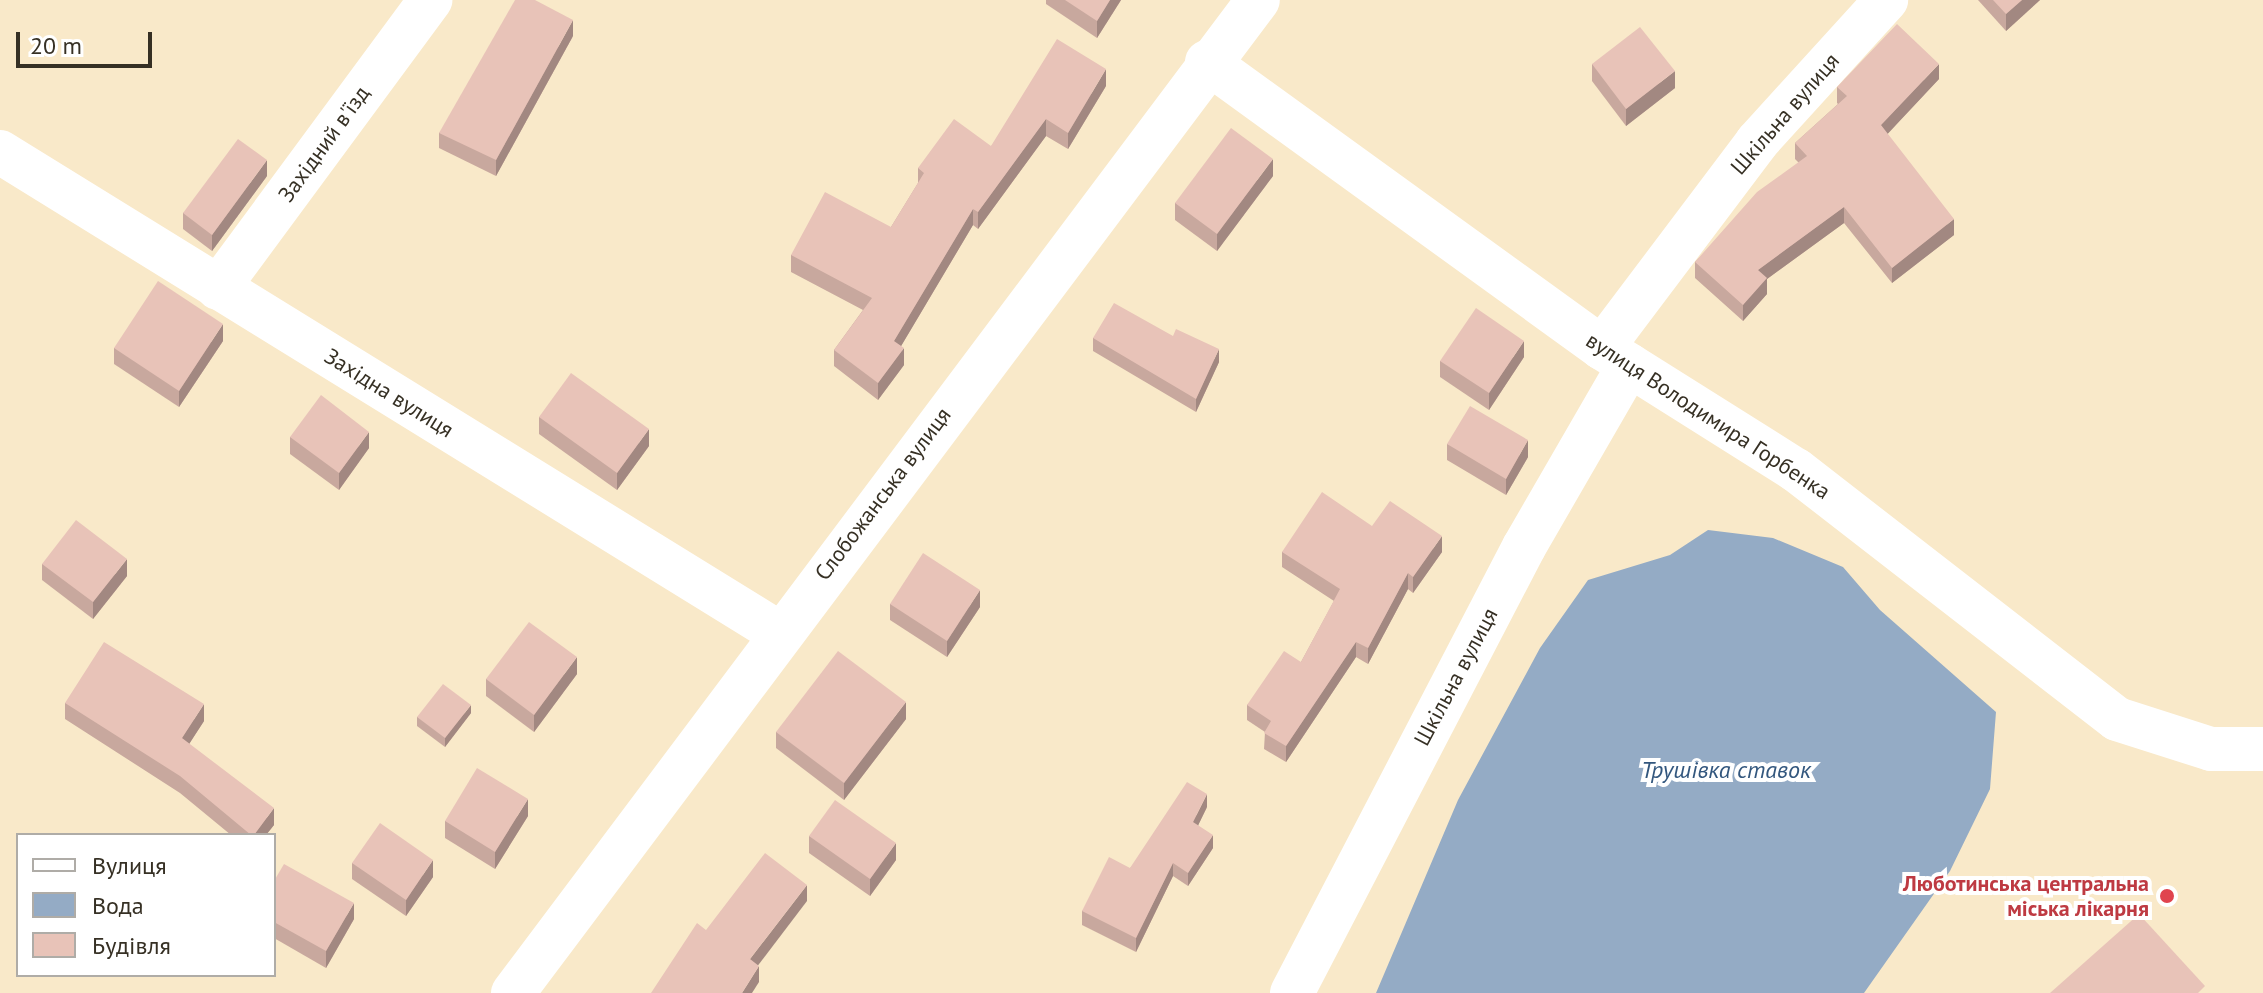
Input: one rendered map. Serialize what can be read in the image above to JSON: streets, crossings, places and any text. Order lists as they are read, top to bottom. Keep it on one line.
{"streets":{"street":["Шкільна вулиця","Західний в'їзд","Західна вулиця","вулиця Володимира Горбенка","Слобожанська вулиця"]},"crossings":[["Шкільна вулиця","вулиця Володимира Горбенка"],["Західний в'їзд","Західна вулиця"],["Західна вулиця","Слобожанська вулиця"],["вулиця Володимира Горбенка","Слобожанська вулиця"]],"water":["Трушівка ставок"],"places":["Люботинська центральна міська лікарня"],"legend":["Вулиця","Вода","Будівля"],"scale_bar":"20 m"}
